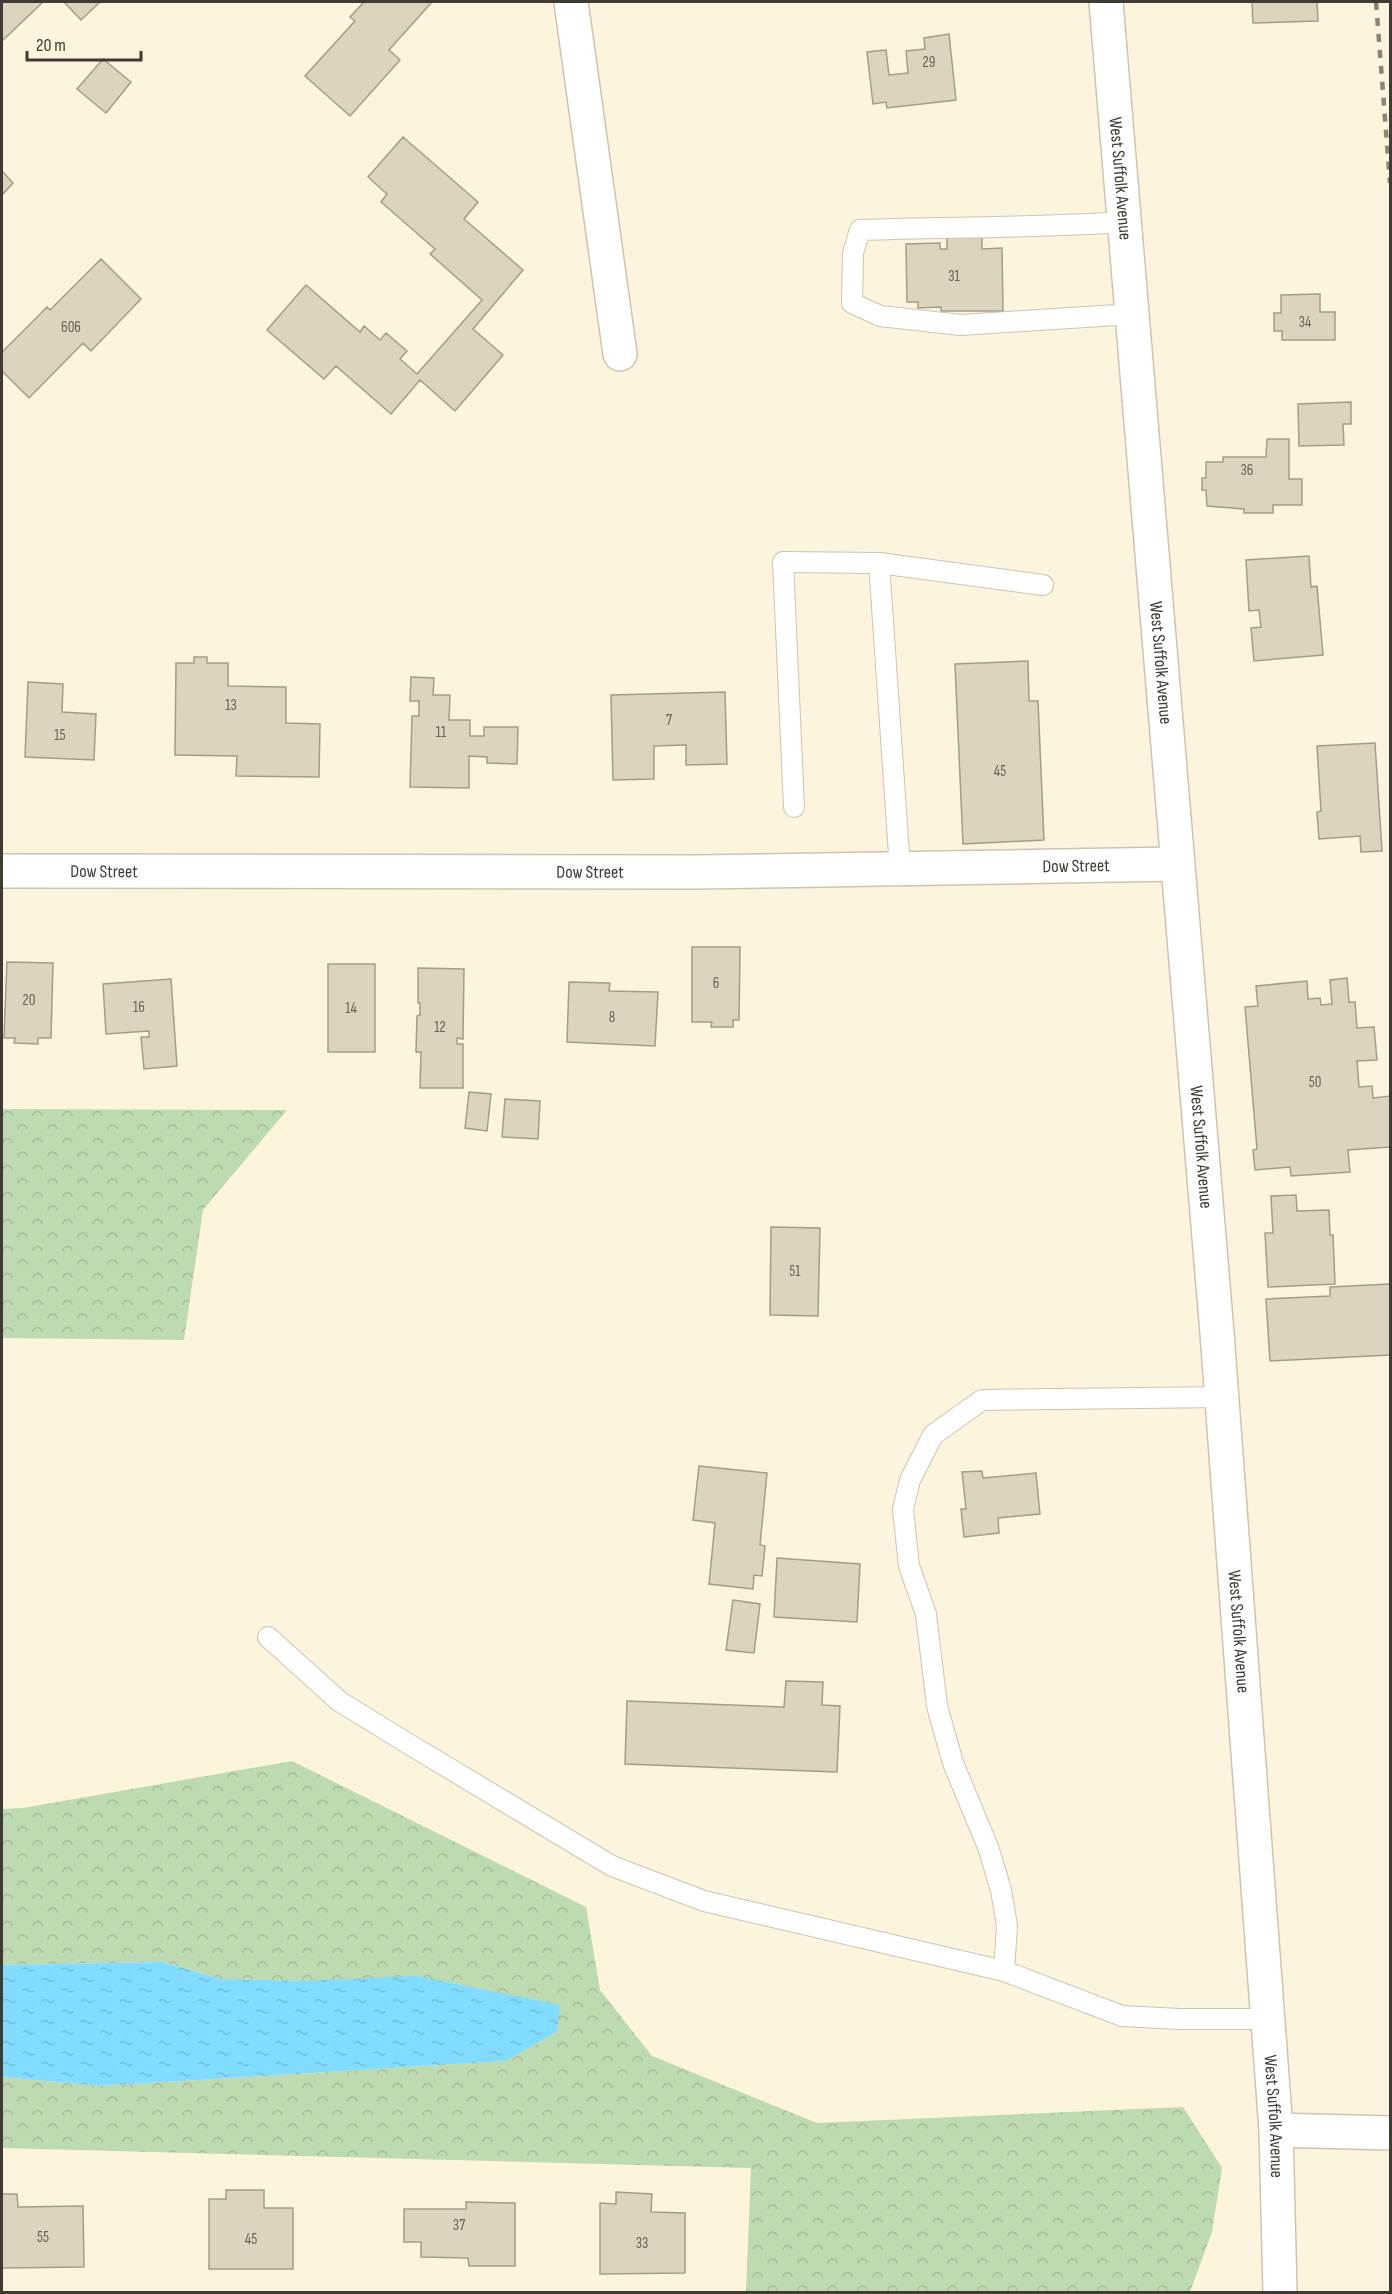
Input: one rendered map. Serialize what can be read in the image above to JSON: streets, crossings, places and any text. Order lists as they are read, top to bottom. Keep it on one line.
{"streets":{"main road":["West Suffolk Avenue","Dow Street"]},"crossings":[["West Suffolk Avenue","Dow Street"]],"house_numbers":["29","31","34","606","36","13","7","11","15","45","6","20","16","14","8","12","50","51","37","55","45","33"],"scale_bar":"20 m"}
